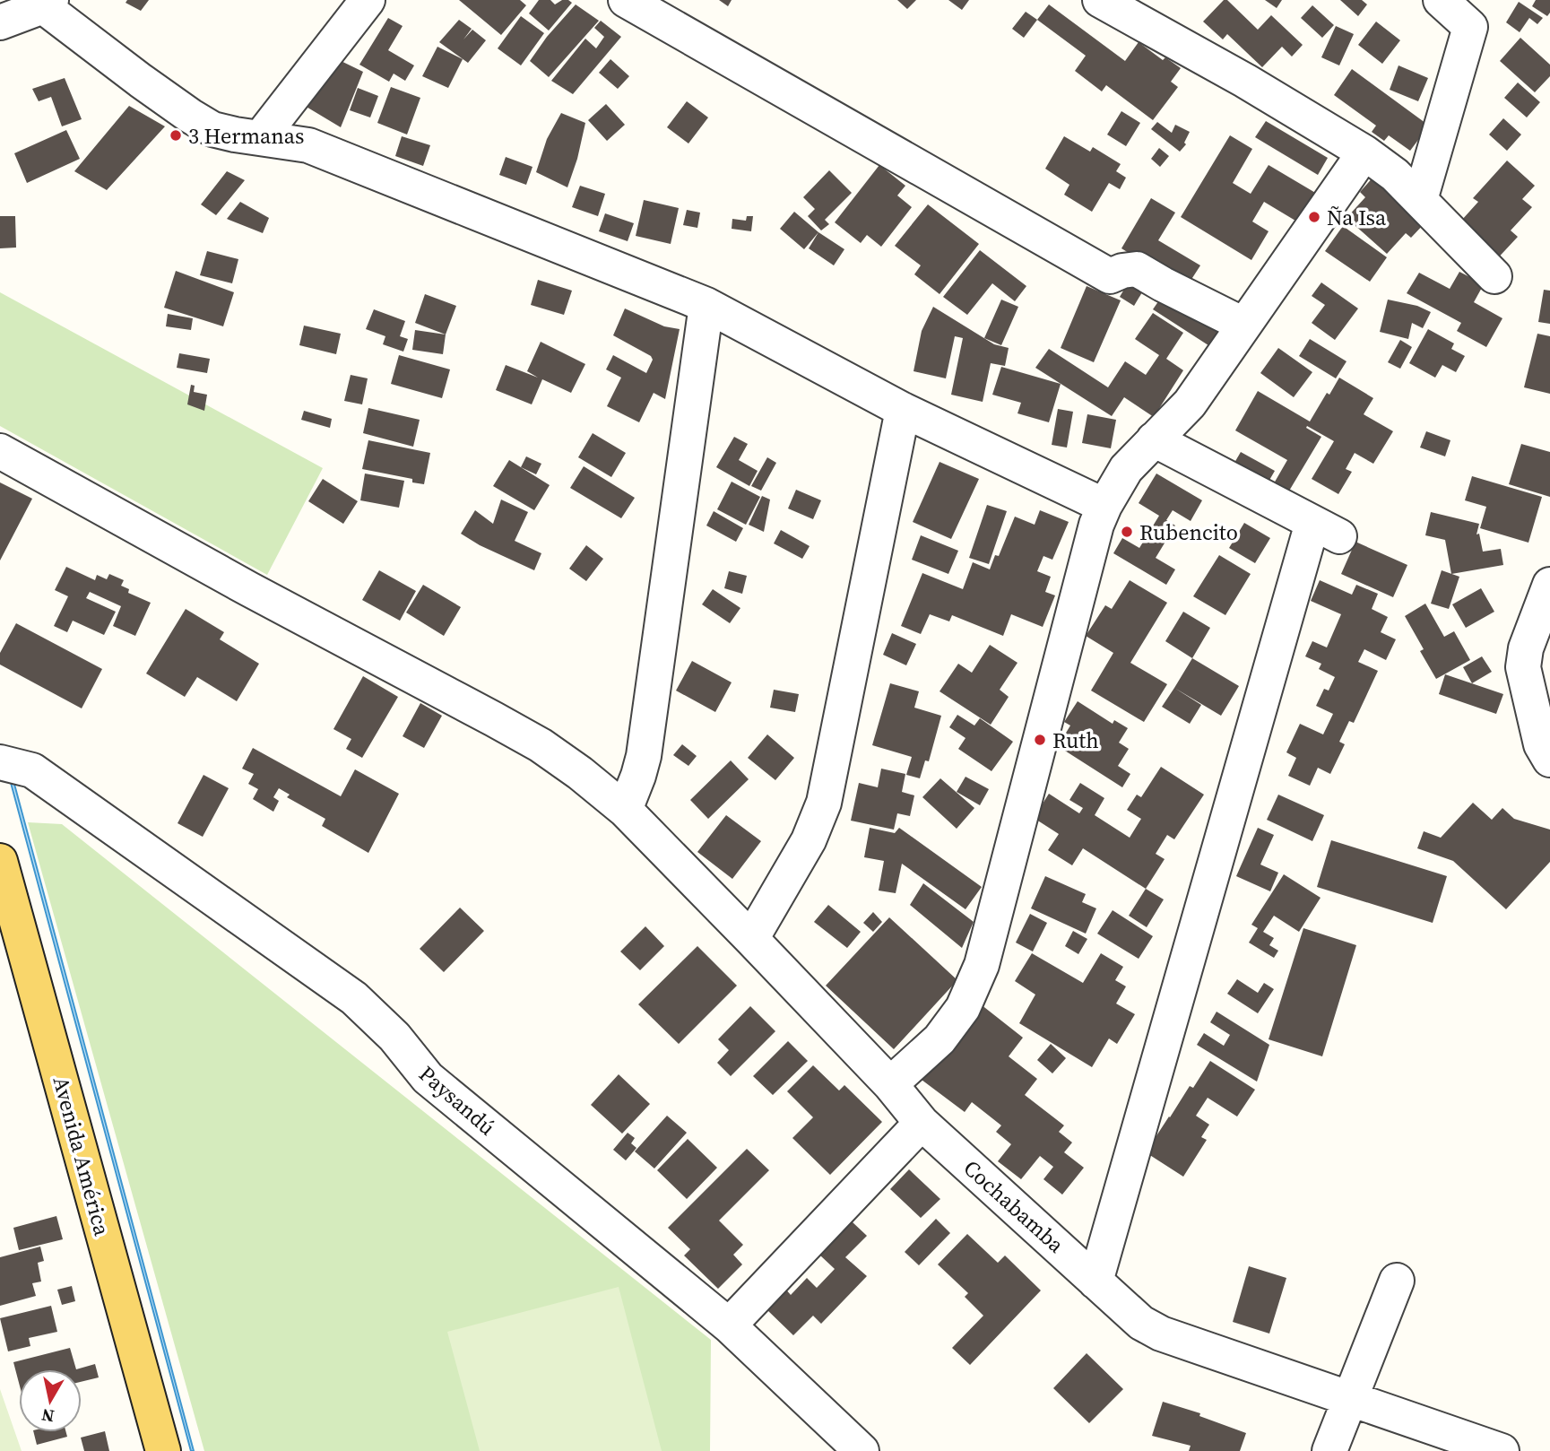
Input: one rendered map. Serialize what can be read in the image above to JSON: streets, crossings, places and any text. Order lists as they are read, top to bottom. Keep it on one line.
{"streets":{"main road":["Avenida América"],"street":["Paysandú","Cochabamba"]},"places":["3 Hermanas","Ña Isa","Rubencito","Ruth"],"north":"bottom"}
